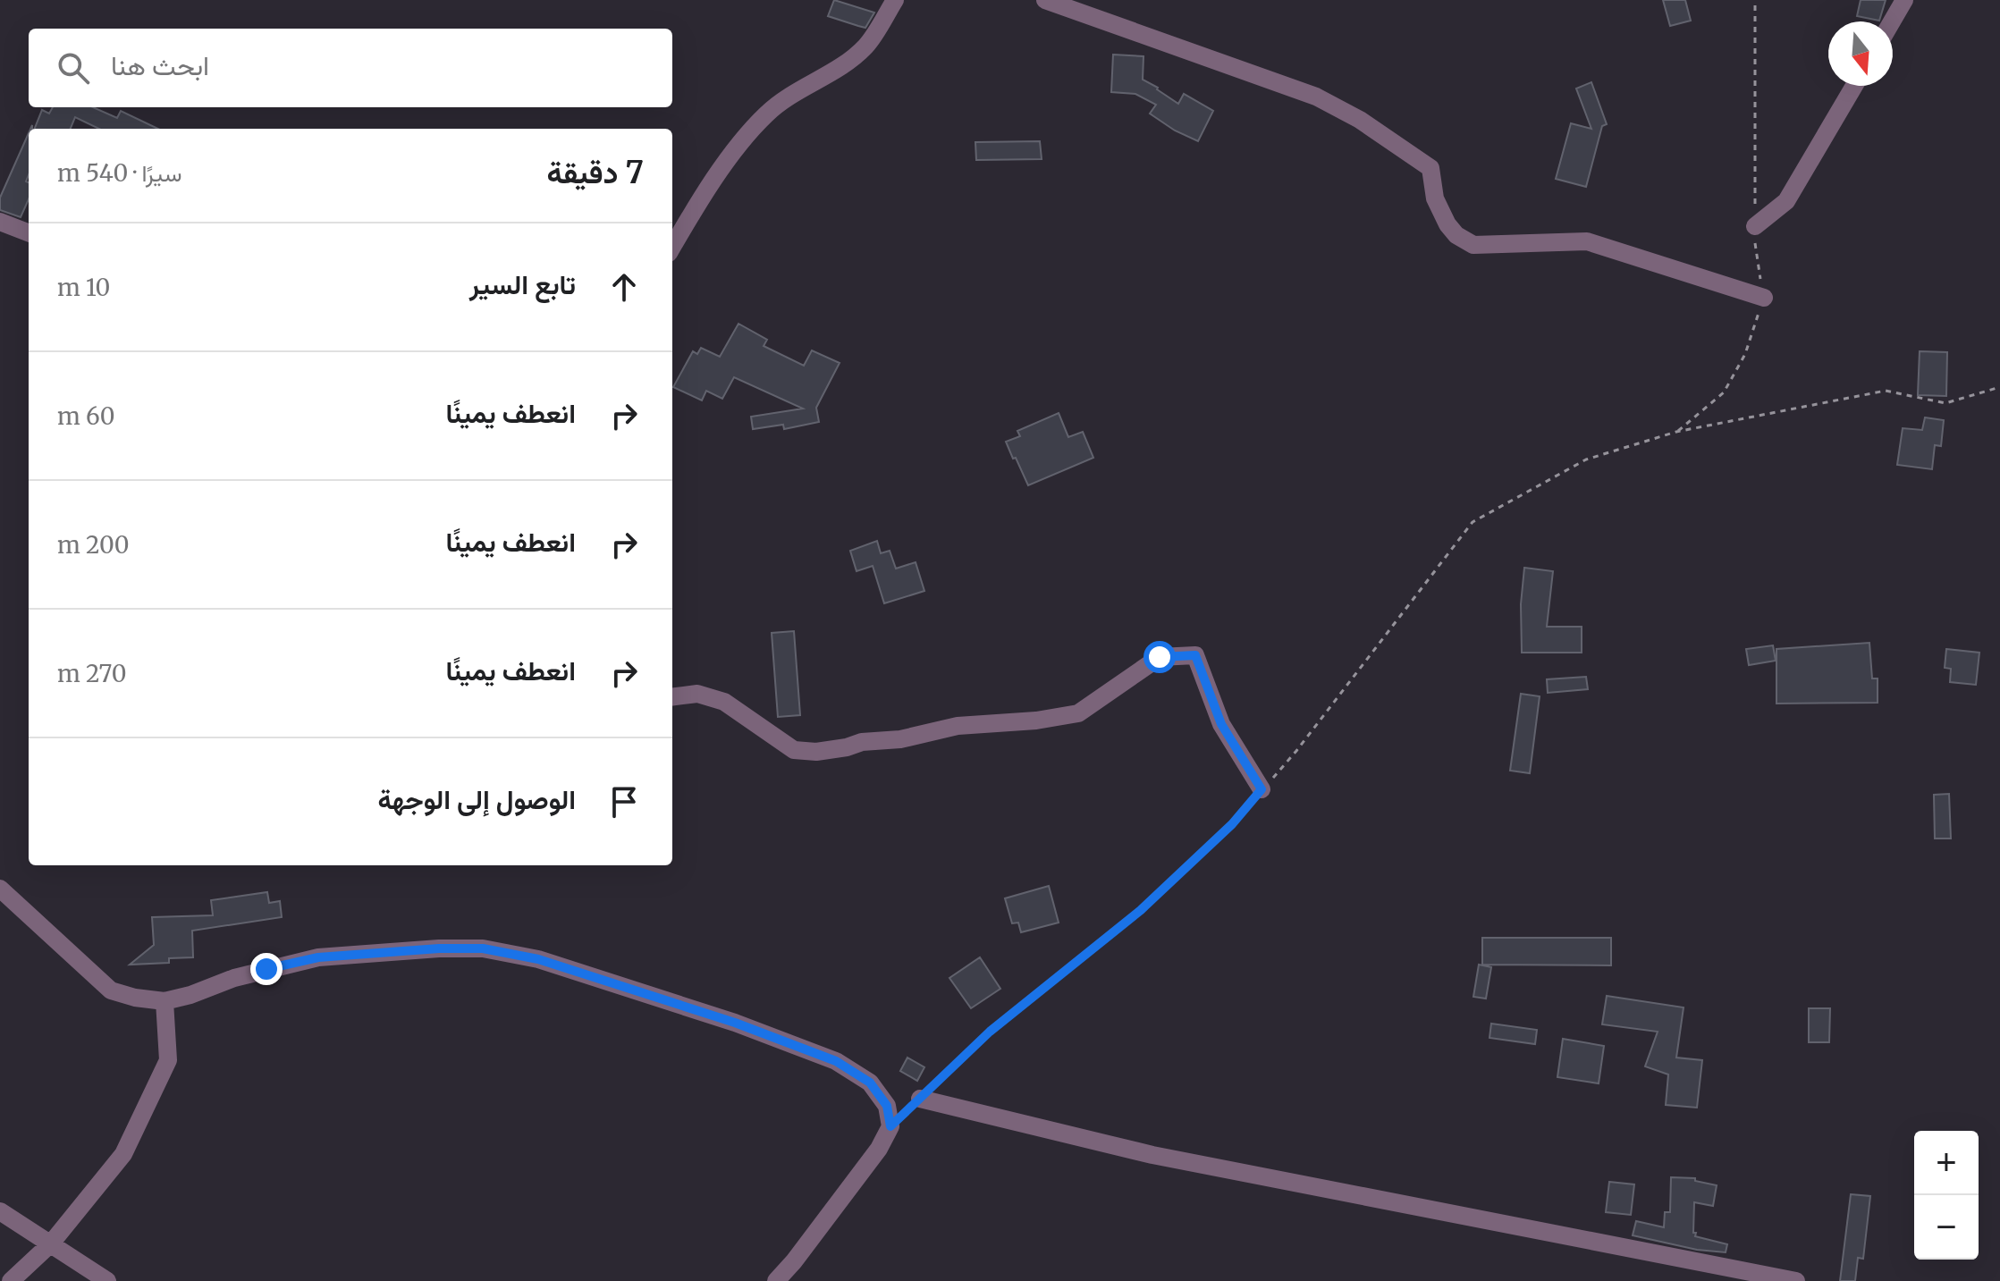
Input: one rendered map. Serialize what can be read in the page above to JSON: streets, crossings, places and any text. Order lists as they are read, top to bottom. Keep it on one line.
{"north":"bottom","page":{"search":"ابحث هنا","heading":["7 دقيقة","سيرًا · 540 m"],"list":[["تابع السير","10 m"],["انعطف يمينًا","60 m"],["انعطف يمينًا","200 m"],["انعطف يمينًا","270 m"],"الوصول إلى الوجهة"],"map_buttons":["+","−"]}}
